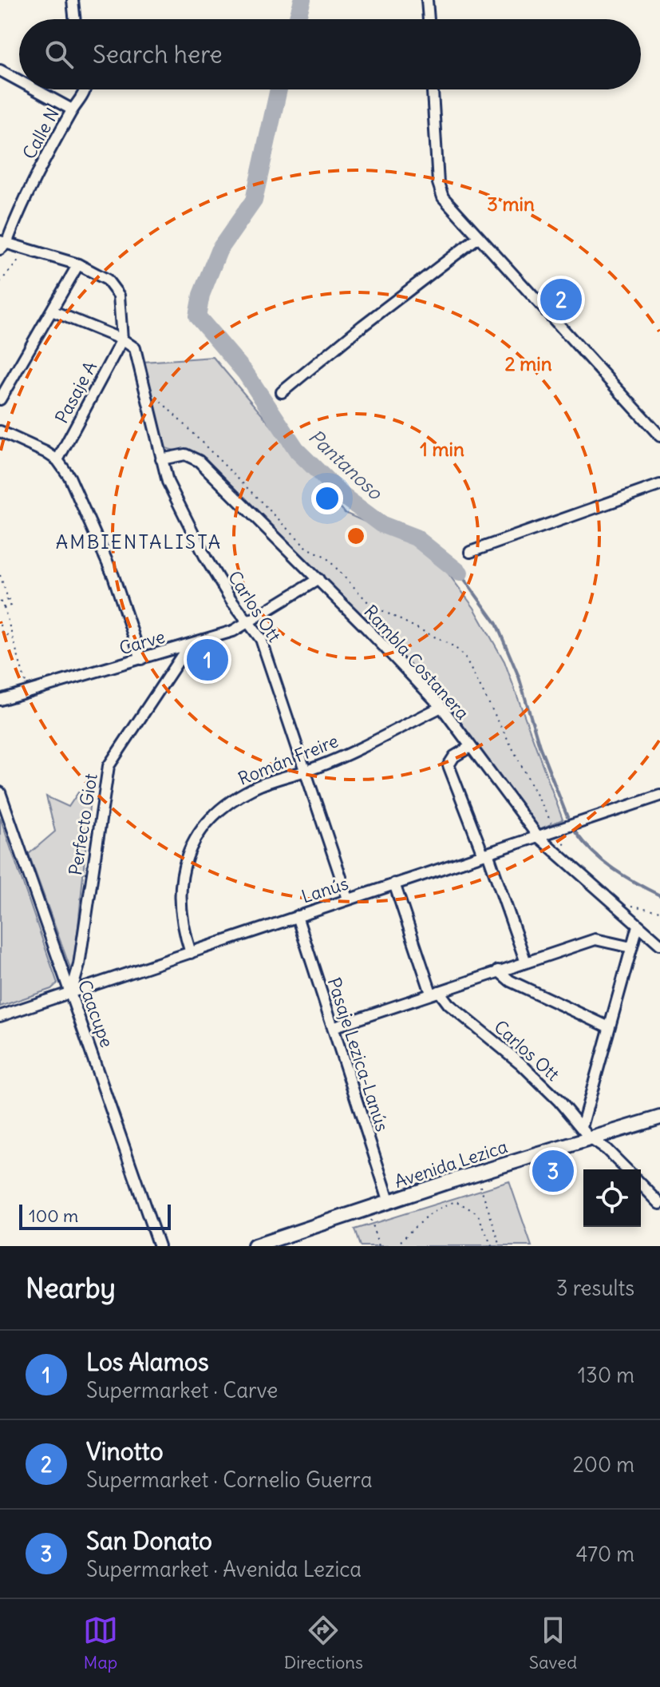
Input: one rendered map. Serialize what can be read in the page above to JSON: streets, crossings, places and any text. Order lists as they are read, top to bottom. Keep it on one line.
{"streets":{"street":["Calle N","Pasaje A","Carlos Ott","Carve","Rambla Costanera","Román Freire","Perfecto Giot","Lanús","Caacupe","Pasaje Lezica-Lanús","Avenida Lezica"]},"crossings":[["Pasaje A","Carlos Ott"],["Carlos Ott","Carve"],["Carlos Ott","Rambla Costanera"],["Carlos Ott","Román Freire"],["Carlos Ott","Lanús"],["Carlos Ott","Avenida Lezica"],["Carve","Rambla Costanera"],["Carve","Perfecto Giot"],["Rambla Costanera","Román Freire"],["Rambla Costanera","Lanús"],["Román Freire","Lanús"],["Perfecto Giot","Lanús"],["Perfecto Giot","Caacupe"],["Lanús","Caacupe"],["Lanús","Pasaje Lezica-Lanús"],["Pasaje Lezica-Lanús","Avenida Lezica"]],"districts":["AMBIENTALISTA"],"water":["Pantanoso"],"scale_bar":"100 m","page":{"search":"Search here","pins":["2","1","3"],"scale":"100 m","heading":["Nearby","3 results"],"list":[{"mark":"1","name":"Los Alamos","note":"Supermarket · Carve","value":"130 m"},{"mark":"2","name":"Vinotto","note":"Supermarket · Cornelio Guerra","value":"200 m"},{"mark":"3","name":"San Donato","note":"Supermarket · Avenida Lezica","value":"470 m"}],"nav":["Map","Directions","Saved"]},"rings":["3 min","2 min","1 min"]}
